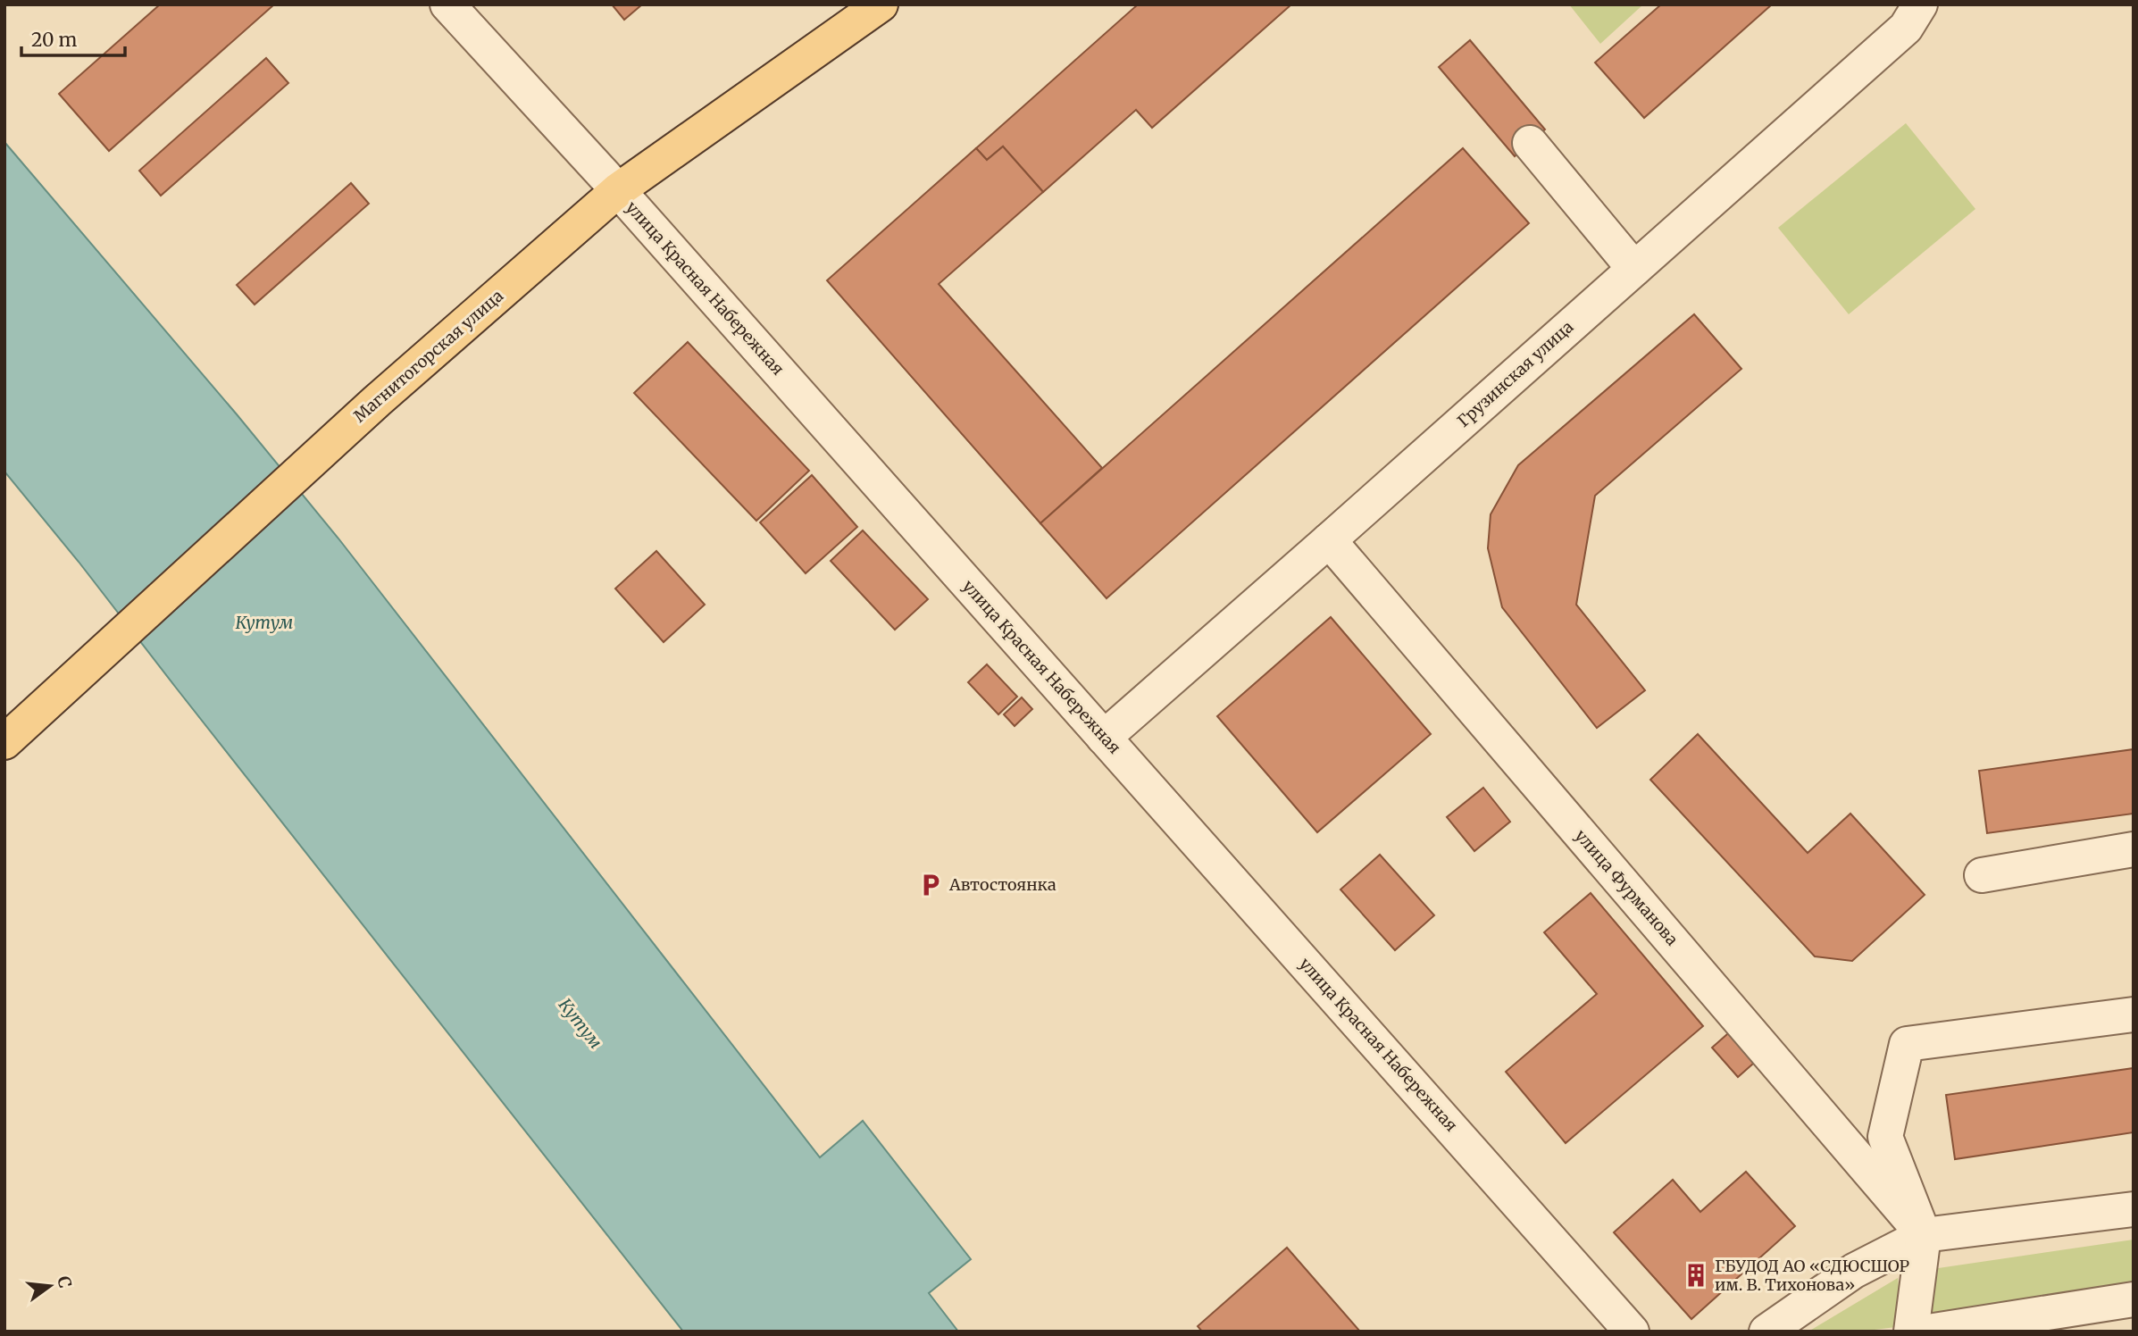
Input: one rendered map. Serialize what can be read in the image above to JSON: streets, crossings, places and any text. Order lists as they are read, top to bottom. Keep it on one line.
{"streets":{"main road":["Магнитогорская улица"],"street":["улица Красная Набережная","Грузинская улица","улица Фурманова"]},"crossings":[["улица Красная Набережная","Магнитогорская улица"],["улица Красная Набережная","Грузинская улица"],["Грузинская улица","улица Фурманова"]],"water":["Кутум"],"places":{"parking":["Автостоянка"],"building":["ГБУДОД АО «СДЮСШОР им. В. Тихонова»"]},"scale_bar":"20 m","north":"right"}
